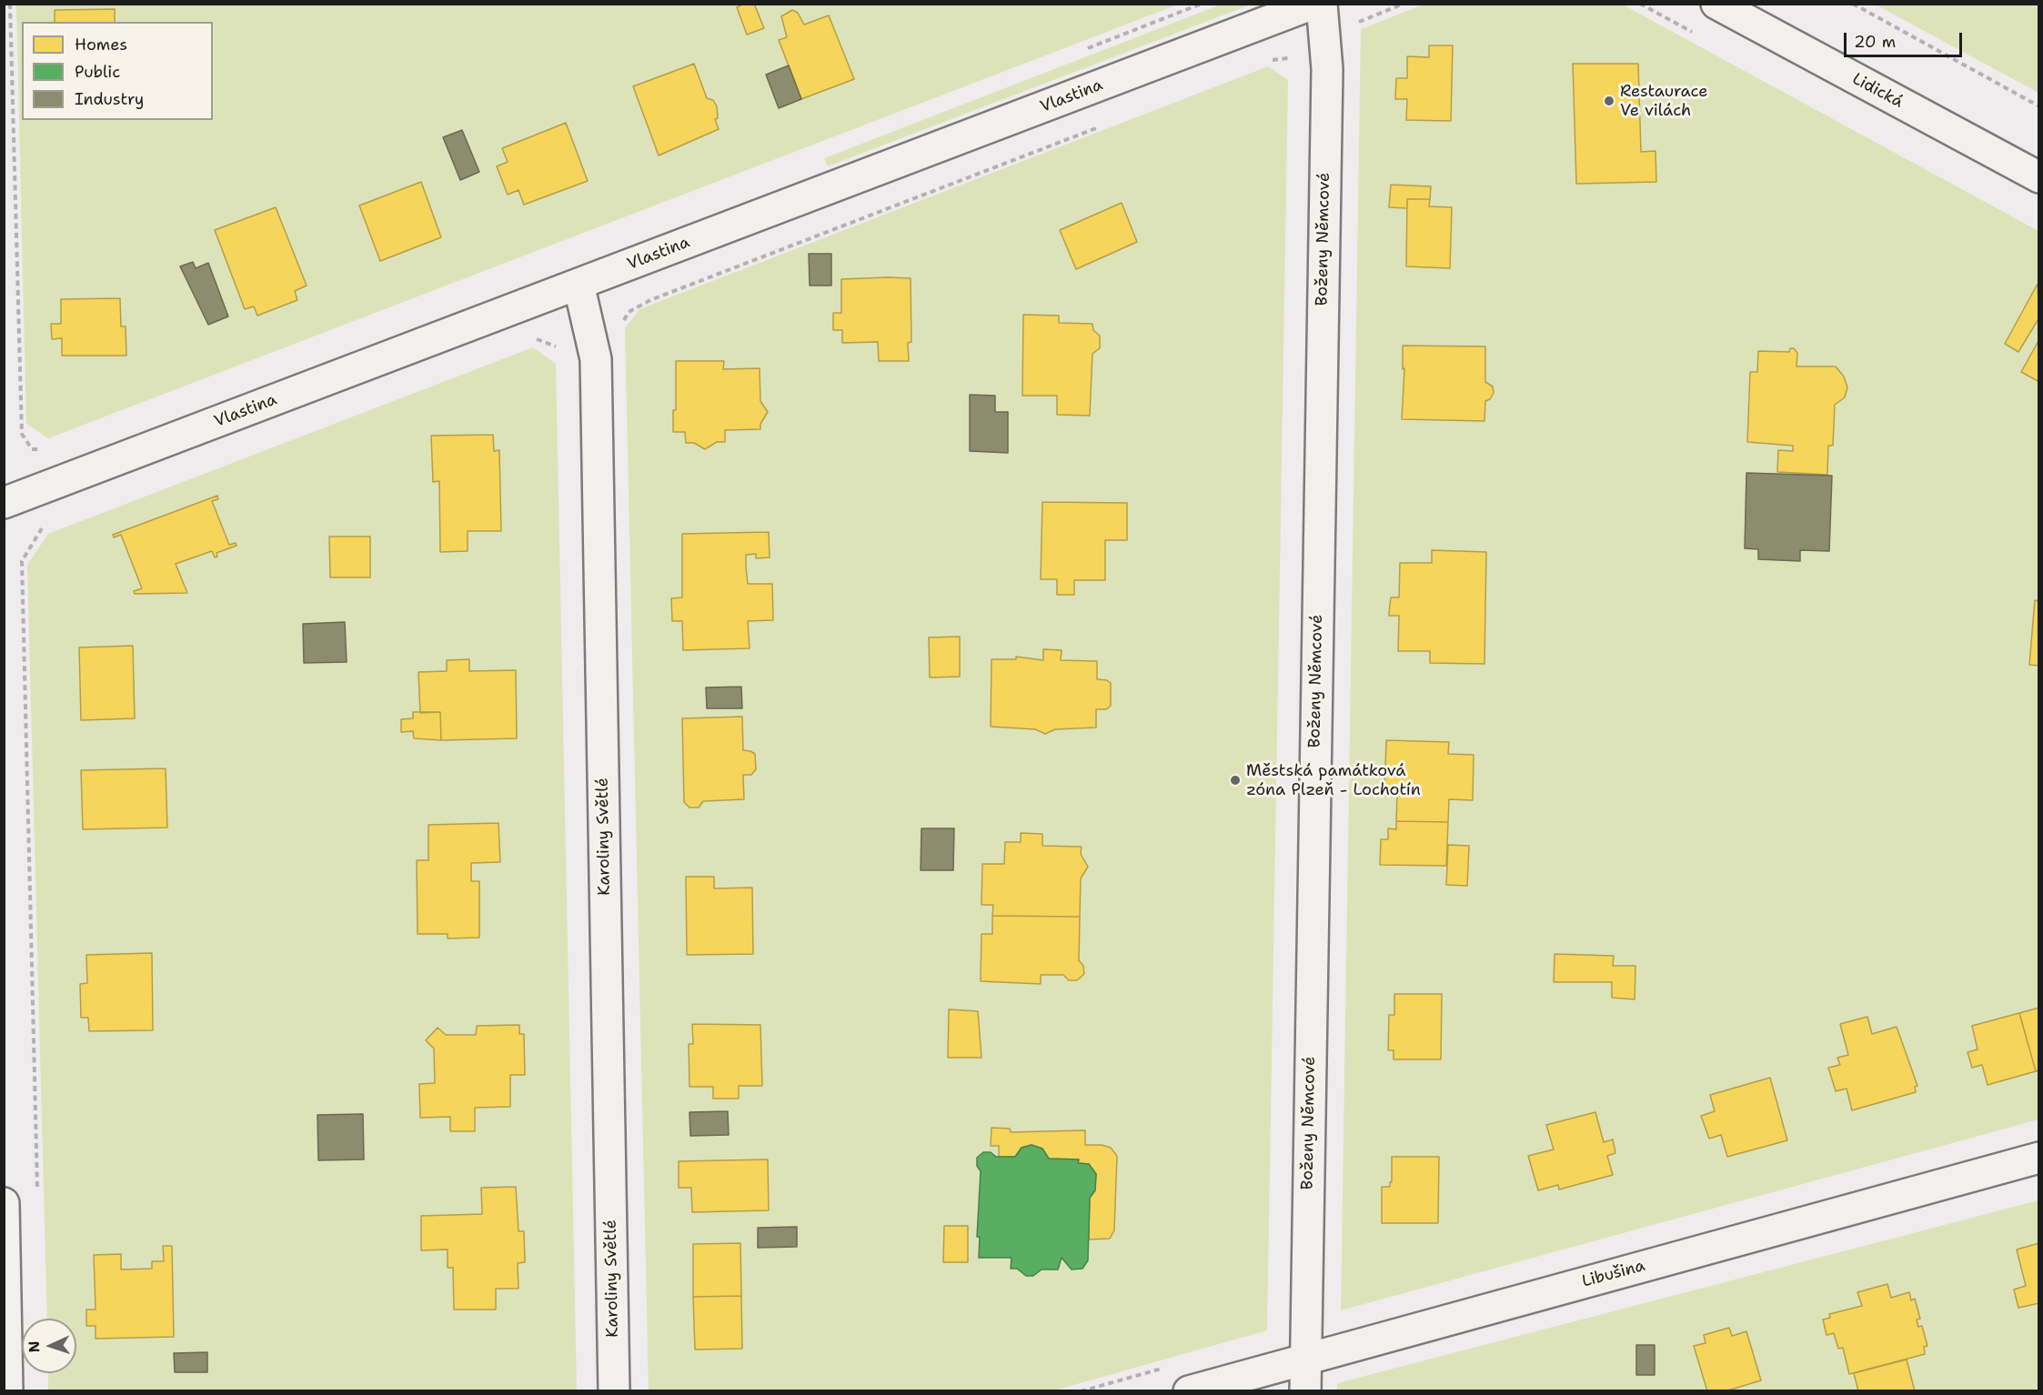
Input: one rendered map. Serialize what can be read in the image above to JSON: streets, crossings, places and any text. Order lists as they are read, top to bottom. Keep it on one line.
{"streets":{"street":["Lidická","Vlastina","Boženy Němcové","Karoliny Světlé","Libušina"]},"crossings":[["Vlastina","Karoliny Světlé"],["Boženy Němcové","Libušina"]],"places":["Restaurace Ve vilách","Městská památková zóna Plzeň - Lochotín"],"legend":["Homes","Public","Industry"],"scale_bar":"20 m","north":"left"}
